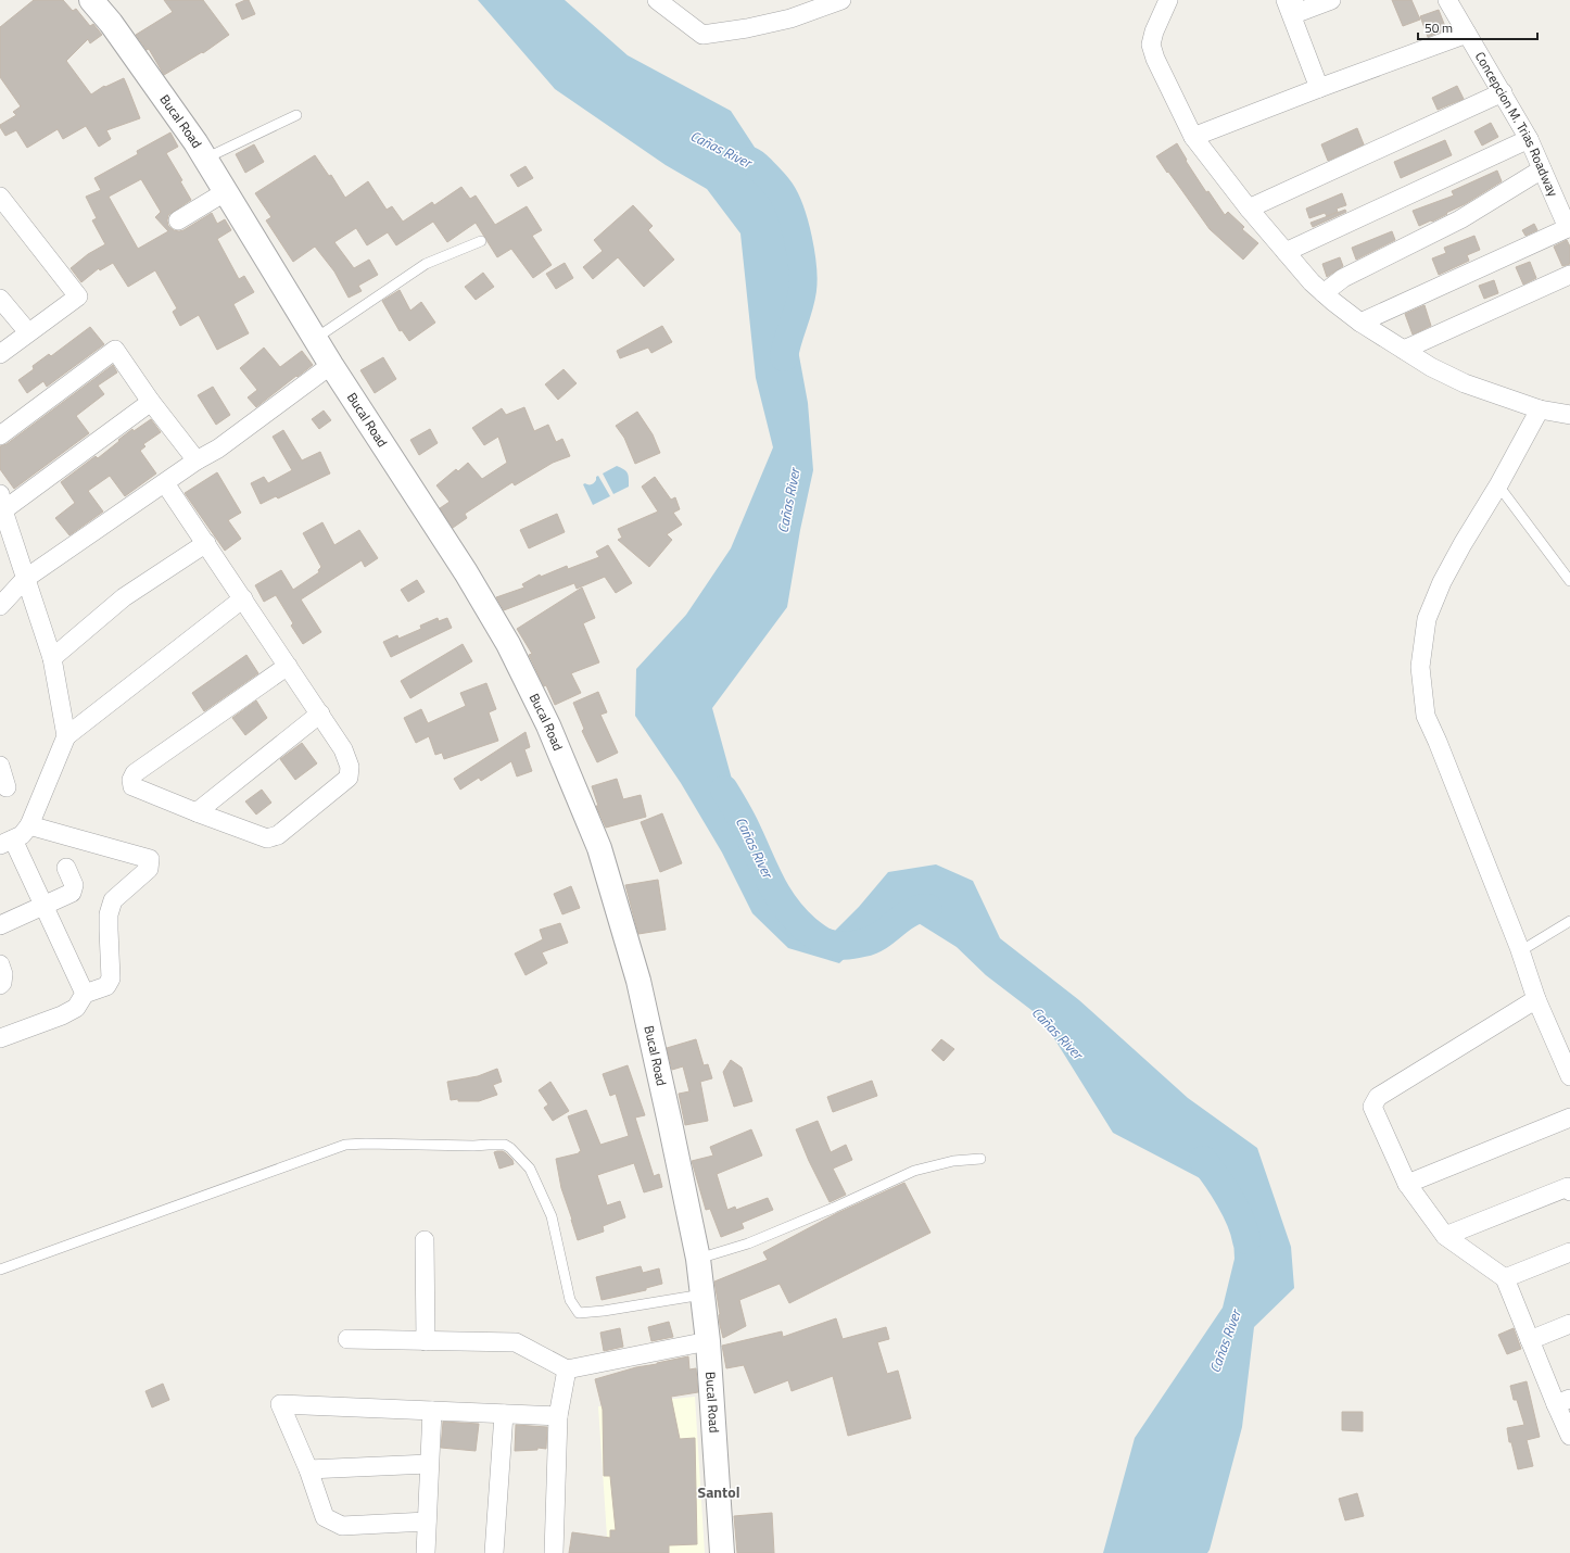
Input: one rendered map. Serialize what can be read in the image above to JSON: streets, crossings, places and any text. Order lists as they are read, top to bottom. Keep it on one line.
{"streets":{"street":["Bucal Road","Concepcion M. Trias Roadway"]},"districts":["Santol"],"water":["Cañas River"],"scale_bar":"50 m"}
